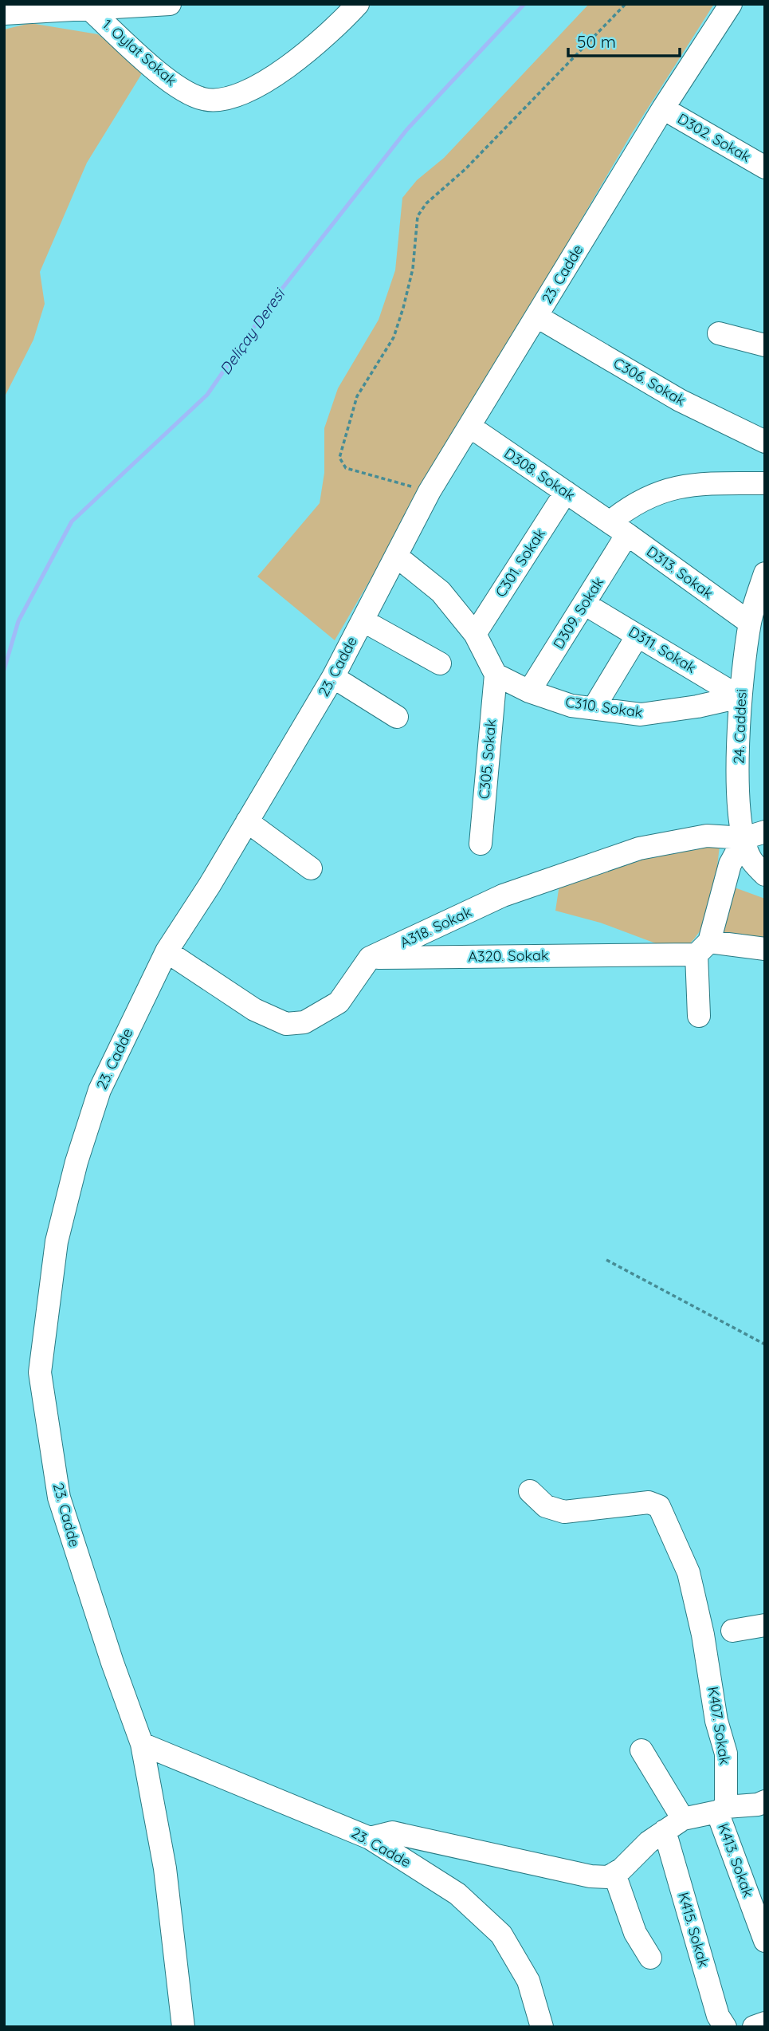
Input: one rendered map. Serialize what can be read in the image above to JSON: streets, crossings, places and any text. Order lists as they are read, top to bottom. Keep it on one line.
{"streets":{"street":["1. Oylat Sokak","D302. Sokak","23. Cadde","C306. Sokak","D308. Sokak","C301. Sokak","D313. Sokak","D309. Sokak","D311. Sokak","C310. Sokak","24. Caddesi","C305. Sokak","A318. Sokak","A320. Sokak","K407. Sokak","K413. Sokak","K415. Sokak"]},"crossings":[["D302. Sokak","23. Cadde"],["23. Cadde","C306. Sokak"],["23. Cadde","D308. Sokak"],["D308. Sokak","C301. Sokak"],["D308. Sokak","D313. Sokak"],["D308. Sokak","D309. Sokak"],["D313. Sokak","D309. Sokak"],["D313. Sokak","24. Caddesi"],["D309. Sokak","D311. Sokak"],["D309. Sokak","C310. Sokak"],["D311. Sokak","C310. Sokak"],["D311. Sokak","24. Caddesi"],["C310. Sokak","24. Caddesi"],["C310. Sokak","C305. Sokak"],["24. Caddesi","A318. Sokak"],["A318. Sokak","A320. Sokak"],["K407. Sokak","K413. Sokak"]],"water":["Deliçay Deresi"],"scale_bar":"50 m"}
